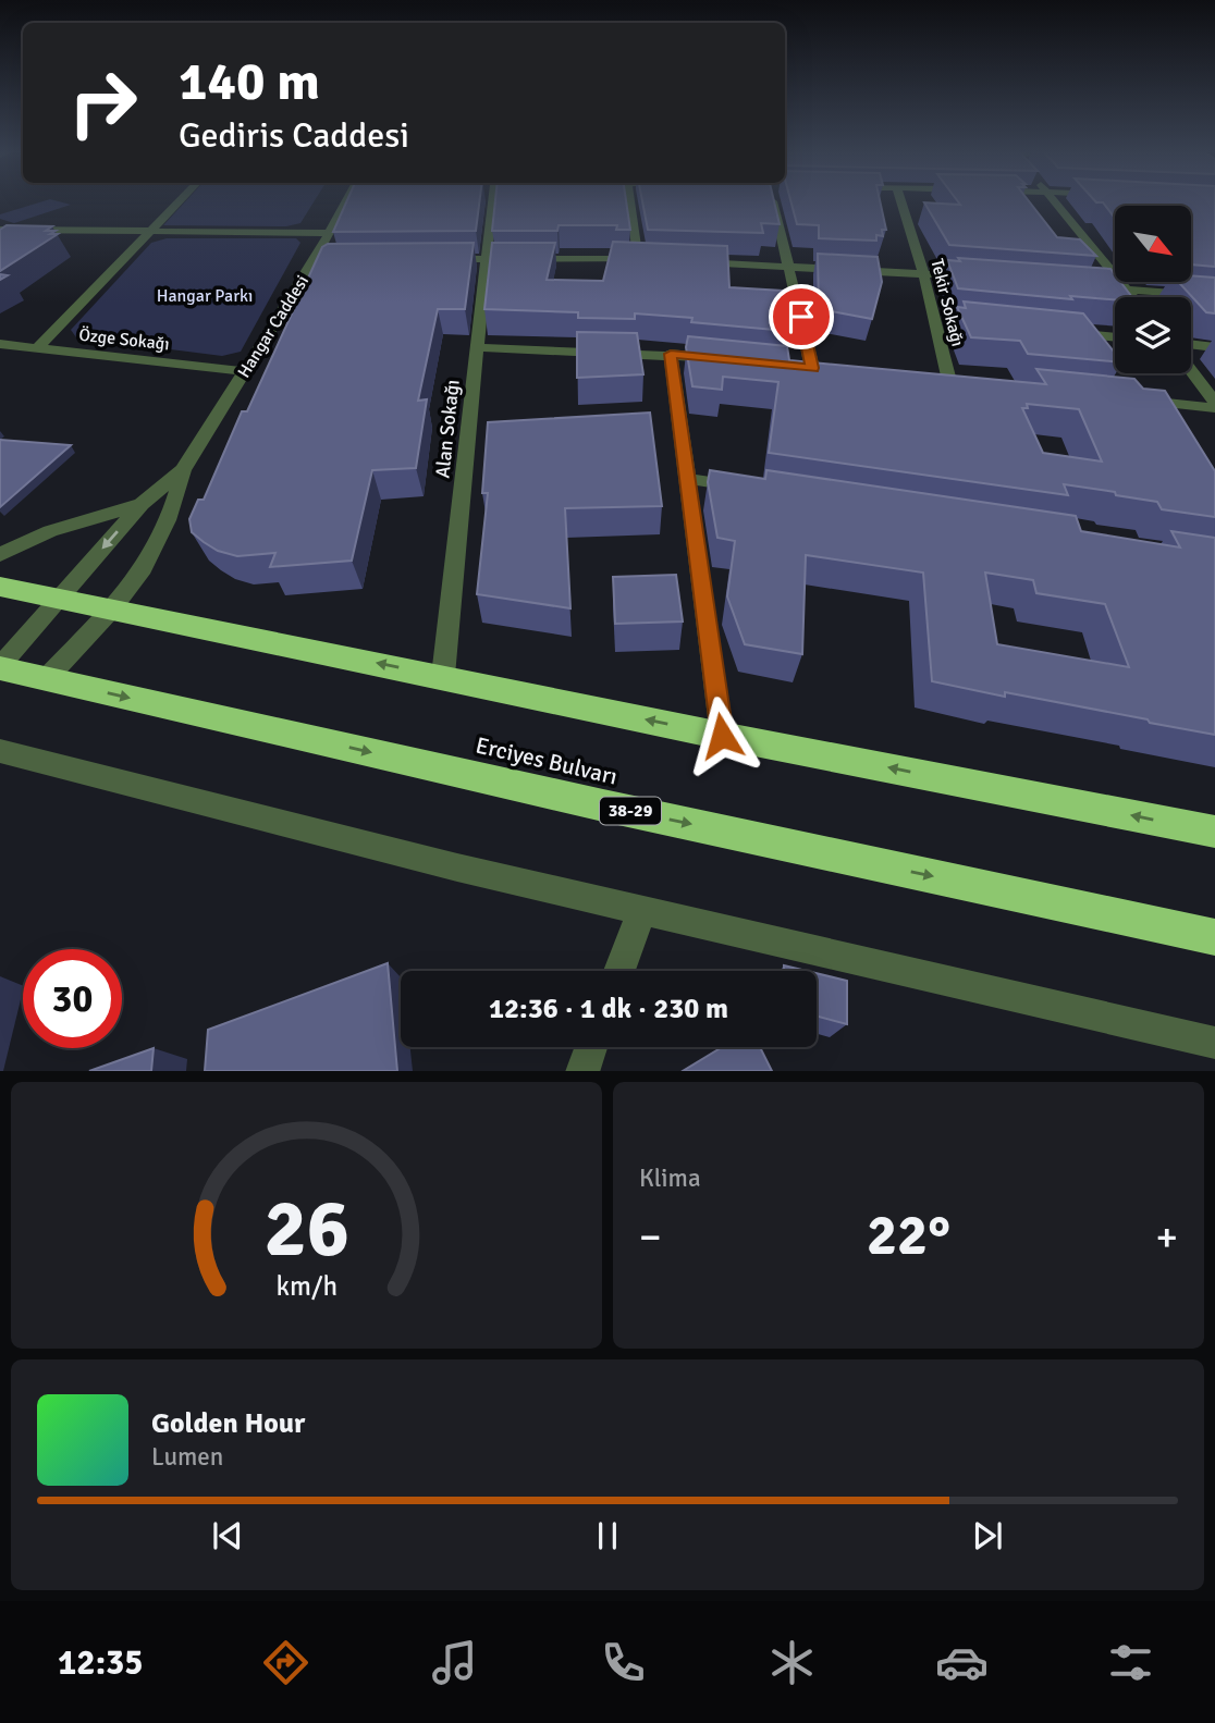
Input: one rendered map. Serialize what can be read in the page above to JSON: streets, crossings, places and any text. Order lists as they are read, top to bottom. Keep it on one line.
{"streets":{"highway":["Erciyes Bulvarı","38-29"],"street":["Tekir Sokağı","Hangar Caddesi","Özge Sokağı","Alan Sokağı"]},"crossings":[["Hangar Caddesi","Özge Sokağı"],["Hangar Caddesi","Erciyes Bulvarı"]],"parks":["Hangar Parkı"],"north":"bottom right","page":{"turn":["140 m","Gediris Caddesi"],"limit":"30","trip":"12:36 · 1 dk · 230 m","tile":"Klima","heat":["−","22°","+"],"song":["Golden Hour","Lumen"],"tabs":"12:35","gauge":["26","km/h"]}}
